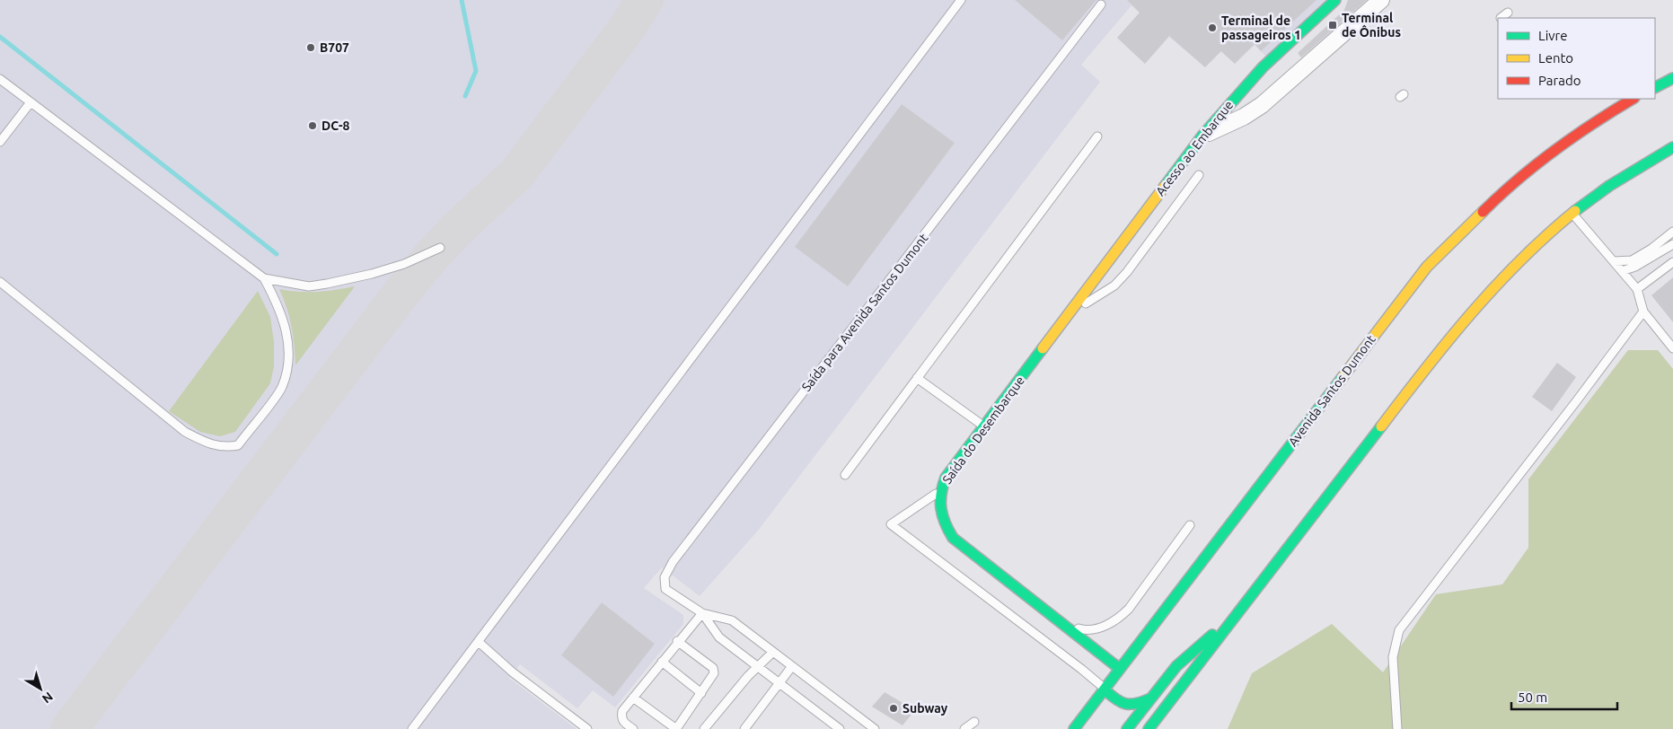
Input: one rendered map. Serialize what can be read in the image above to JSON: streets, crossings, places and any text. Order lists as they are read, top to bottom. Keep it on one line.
{"streets":{"main road":["Acesso ao Embarque","Avenida Santos Dumont","Saída do Desembarque"],"lane":["Saída para Avenida Santos Dumont"]},"crossings":[["Acesso ao Embarque","Saída do Desembarque"],["Avenida Santos Dumont","Saída do Desembarque"]],"places":{"transit":["Terminal de Ônibus"],"other":["Terminal de passageiros 1","B707","DC-8","Subway"]},"legend":["Livre","Lento","Parado"],"scale_bar":"50 m","north":"bottom right"}
